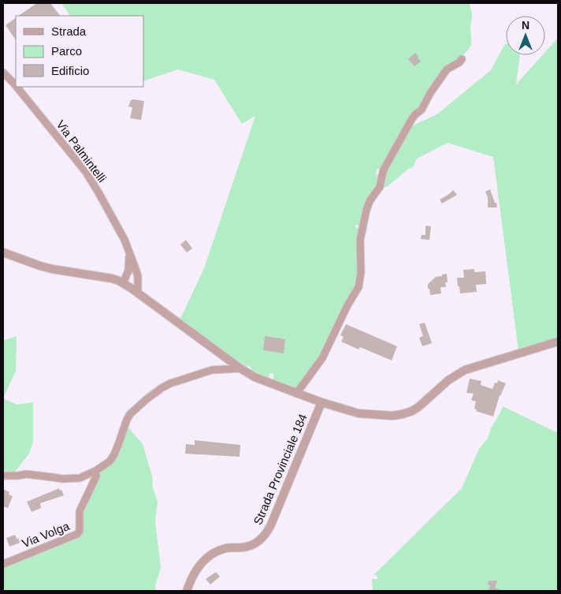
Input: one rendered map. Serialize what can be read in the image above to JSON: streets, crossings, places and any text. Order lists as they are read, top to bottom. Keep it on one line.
{"streets":{"street":["Via Palmintelli","Strada Provinciale 184","Via Volga"]},"legend":["Strada","Parco","Edificio"],"north":"top"}
